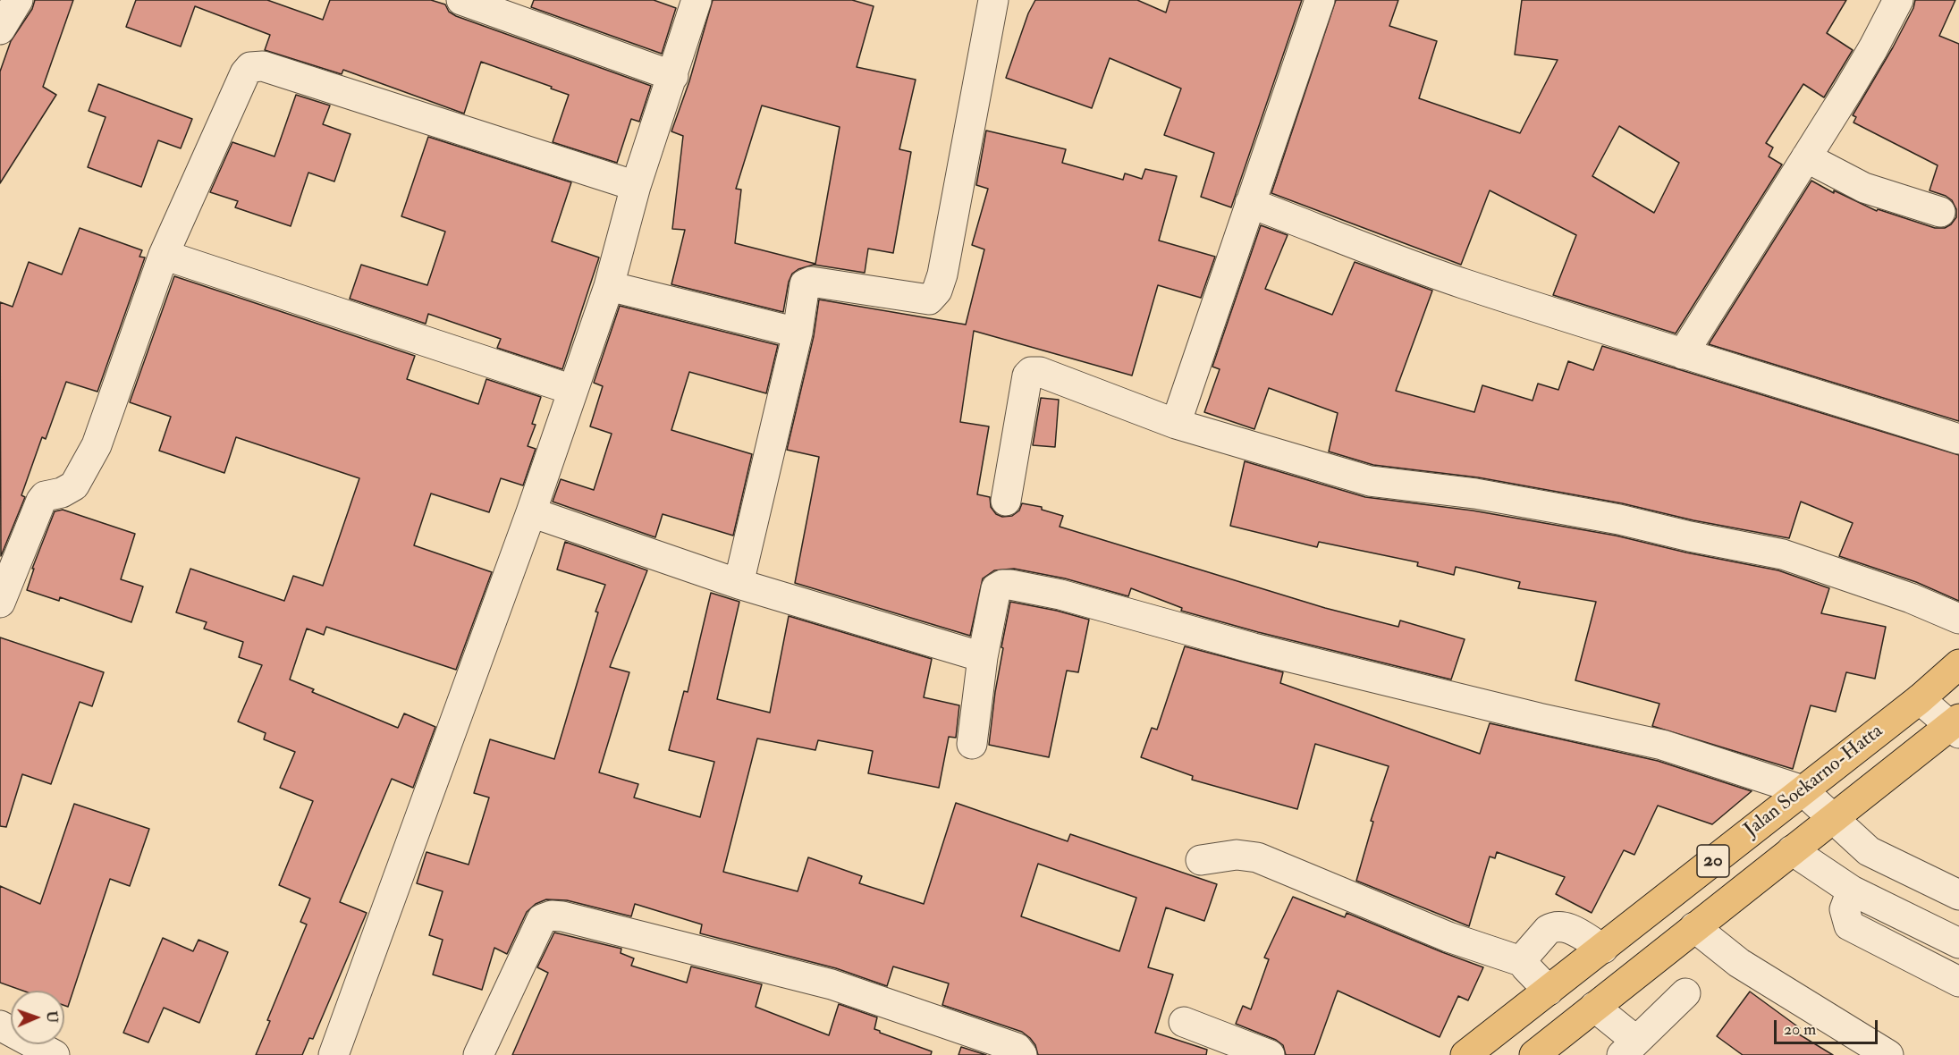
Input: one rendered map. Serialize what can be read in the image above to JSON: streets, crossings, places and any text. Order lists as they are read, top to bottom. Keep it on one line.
{"streets":{"highway":["Jalan Soekarno-Hatta","20"]},"scale_bar":"20 m","north":"right"}
